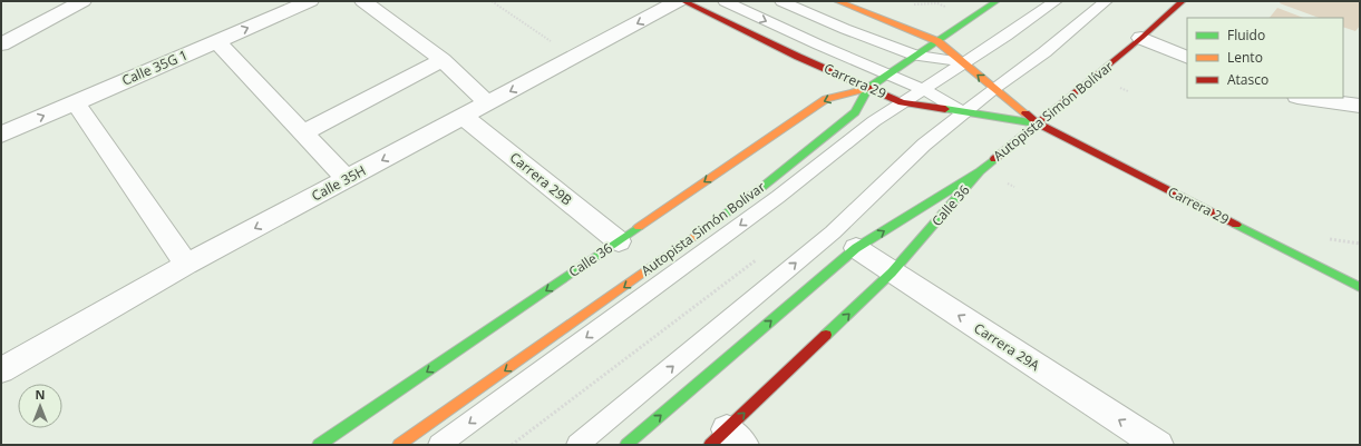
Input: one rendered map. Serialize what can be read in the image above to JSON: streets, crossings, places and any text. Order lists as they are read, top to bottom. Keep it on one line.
{"streets":{"main road":["Carrera 29","Autopista Simón Bolívar","Calle 36"],"street":["Calle 35G 1","Carrera 29B","Calle 35H","Carrera 29A"]},"crossings":[["Carrera 29","Autopista Simón Bolívar"],["Carrera 29","Calle 36"],["Autopista Simón Bolívar","Calle 36"],["Autopista Simón Bolívar","Carrera 29A"],["Carrera 29B","Calle 35H"],["Carrera 29B","Calle 36"],["Calle 36","Carrera 29A"]],"one_way":["Calle 35H","Carrera 29A"],"legend":["Fluido","Lento","Atasco"],"north":"top"}
